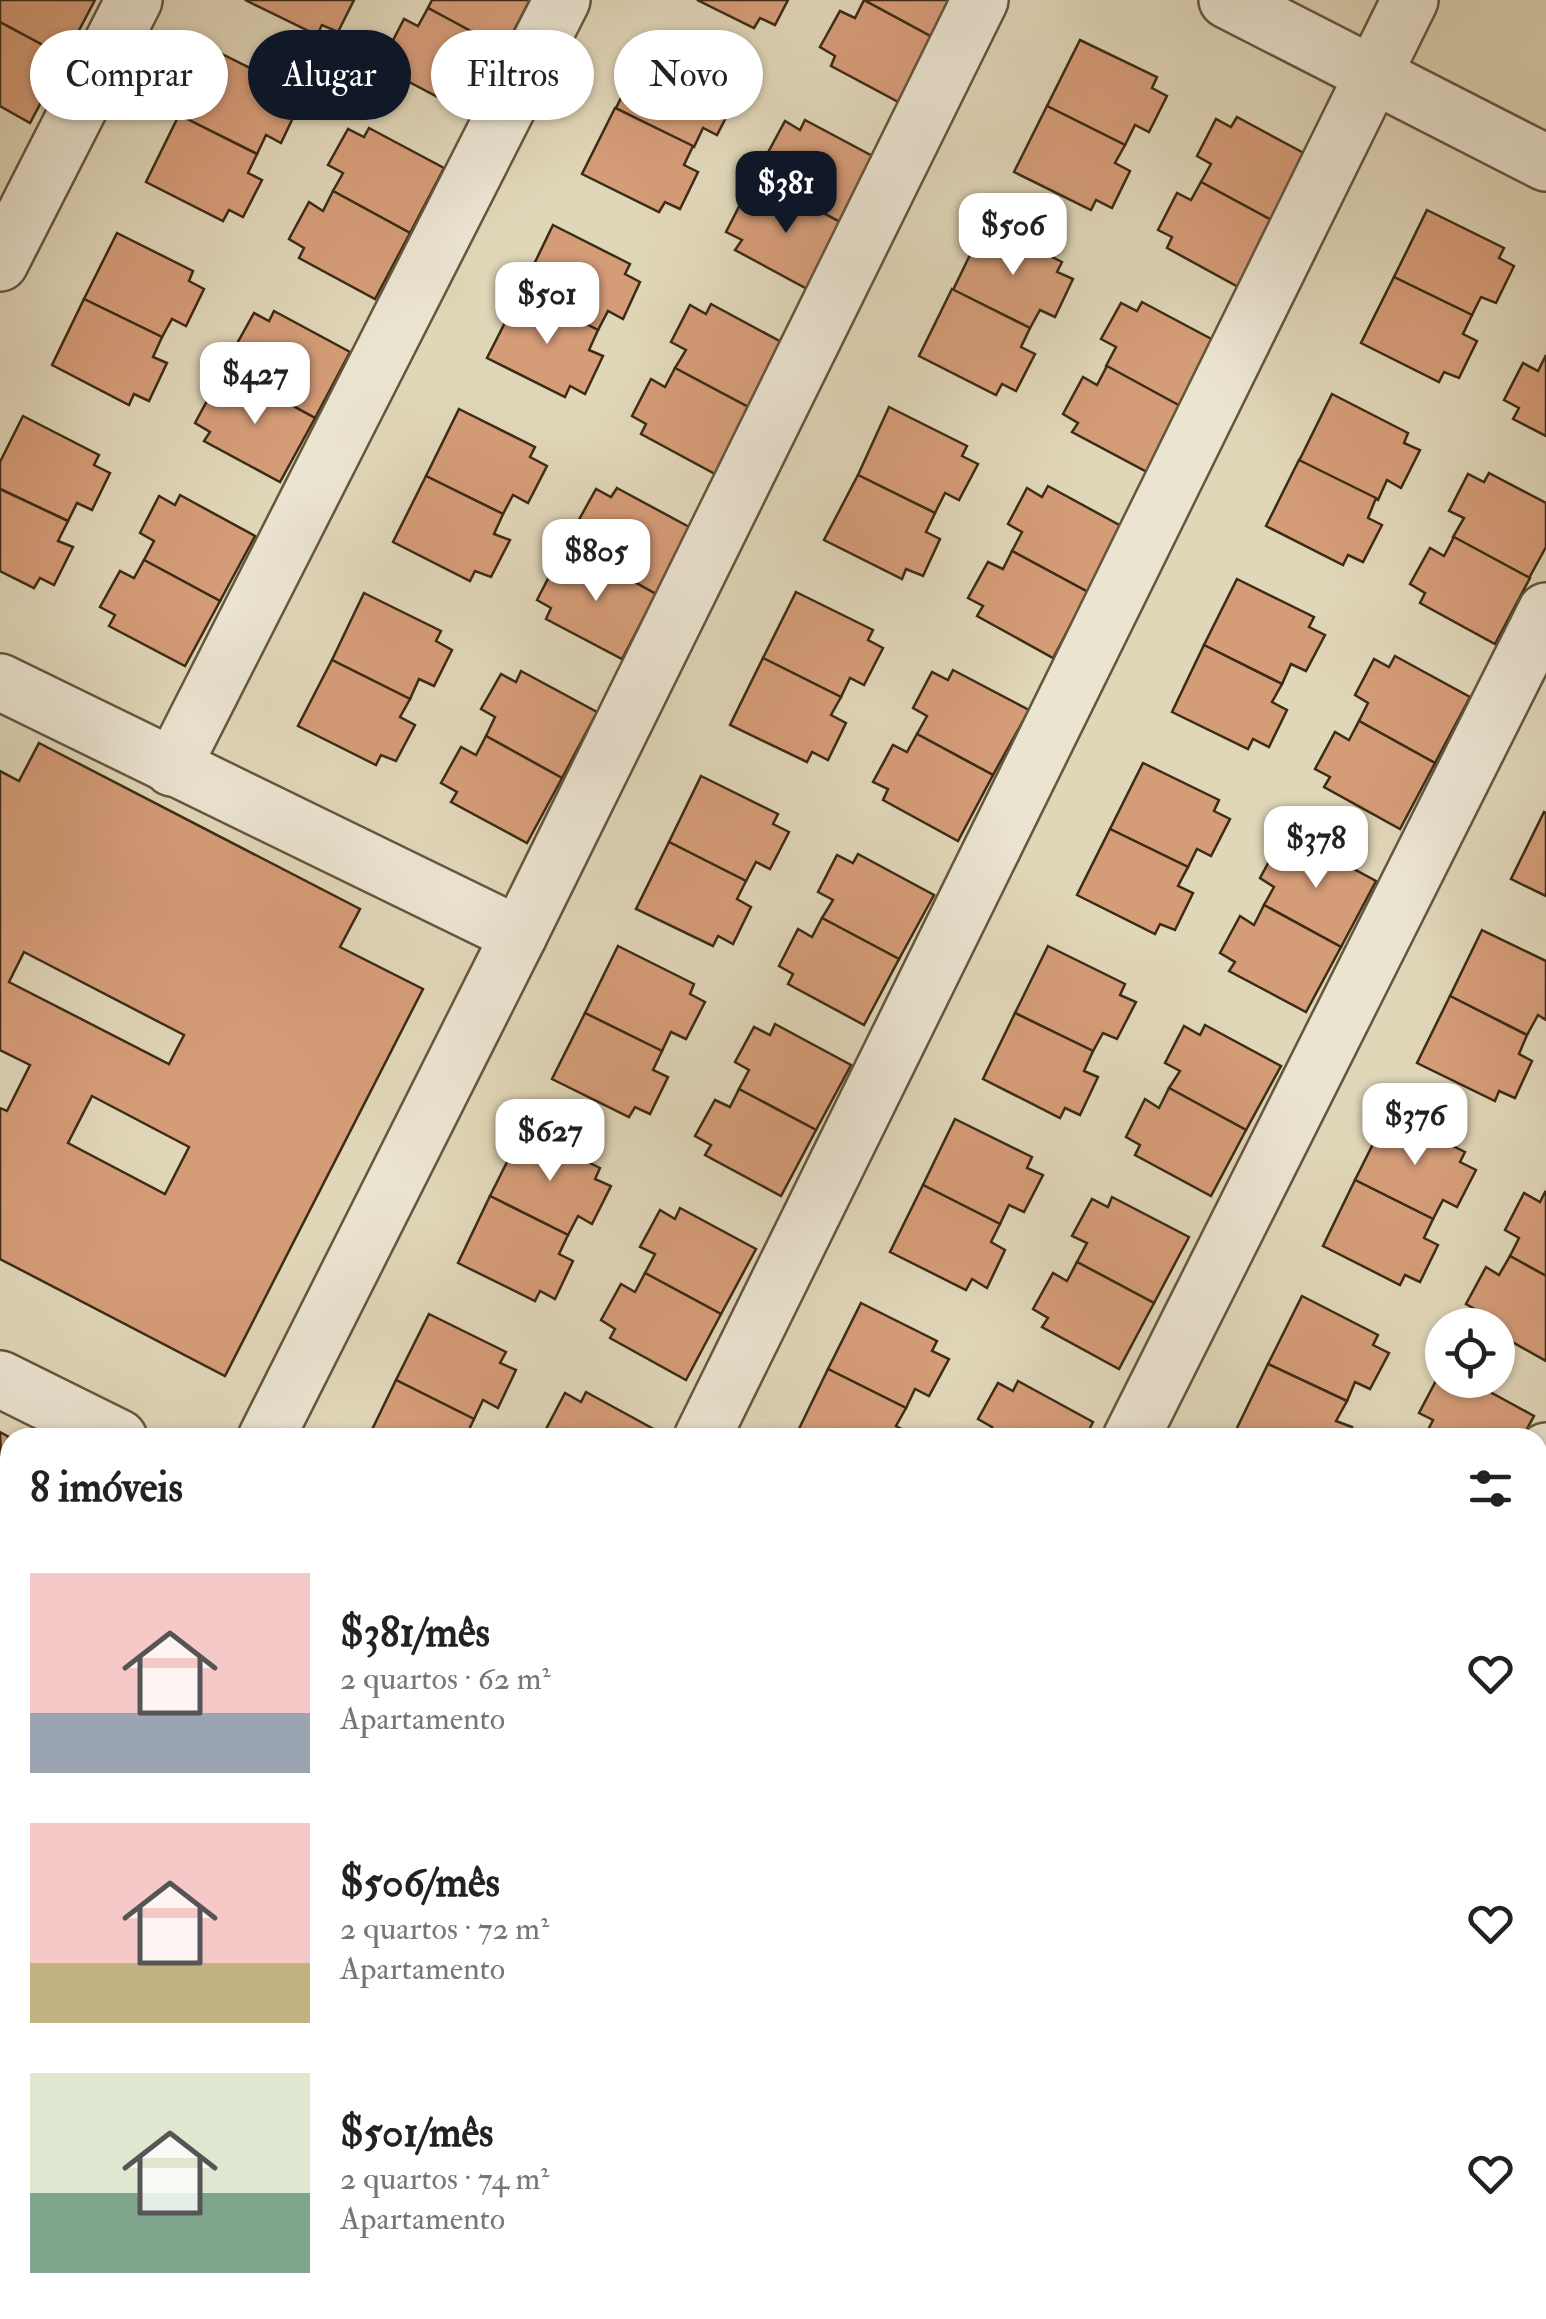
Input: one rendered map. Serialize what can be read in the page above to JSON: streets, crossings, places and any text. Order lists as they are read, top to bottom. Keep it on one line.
{"page":{"chip":["Comprar","Alugar","Filtros","Novo"],"price":["$381","$506","$501","$427","$805","$378","$376","$627"],"heading":"8 imóveis","list":[{"name":"$381/mês","note":"2 quartos · 62 m² · Apartamento"},{"name":"$506/mês","note":"2 quartos · 72 m² · Apartamento"},{"name":"$501/mês","note":"2 quartos · 74 m² · Apartamento"}]}}
